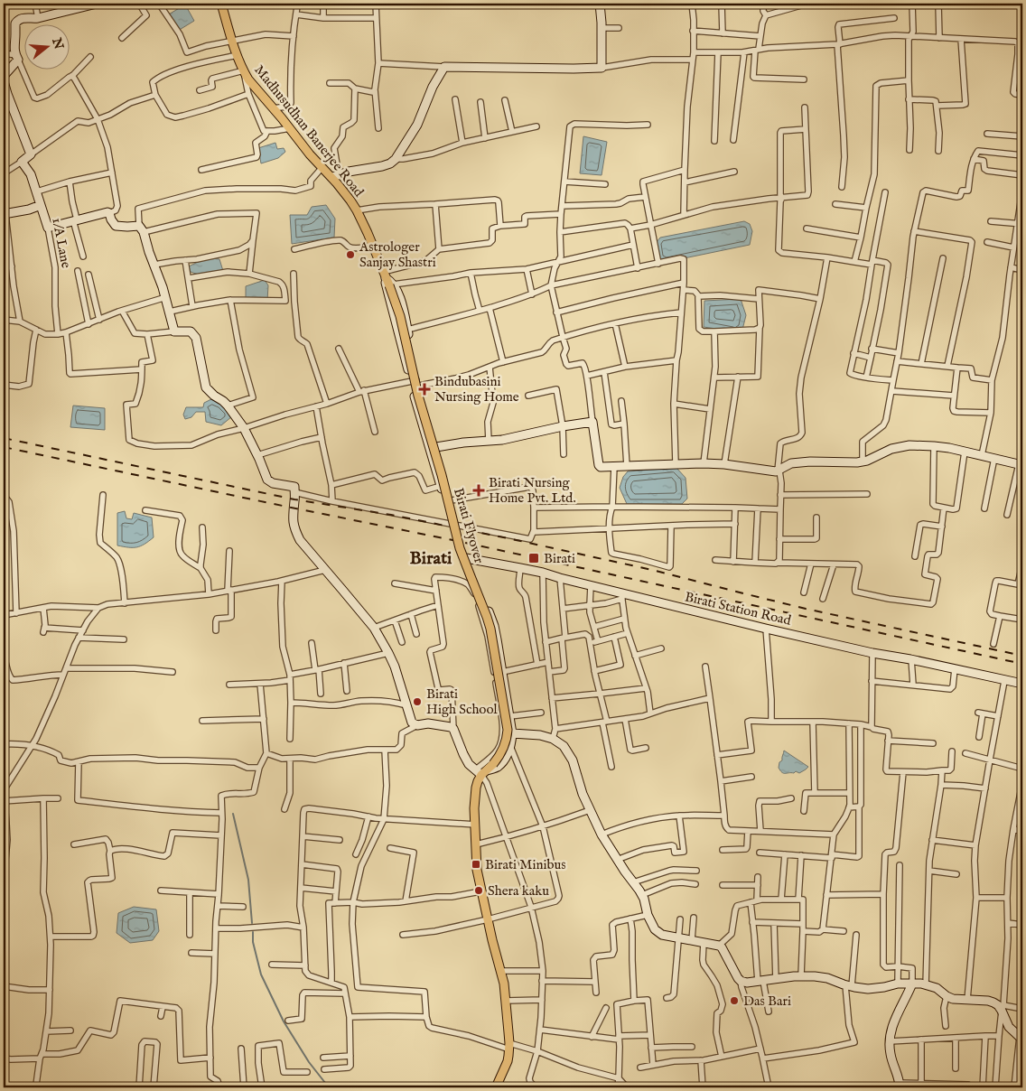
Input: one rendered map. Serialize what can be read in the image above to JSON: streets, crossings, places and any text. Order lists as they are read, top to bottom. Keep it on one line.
{"streets":{"main road":["Madhusudhan Banerjee Road","Birati Flyover"],"street":["1/A Lane","Birati Station Road"]},"crossings":[["Madhusudhan Banerjee Road","Birati Flyover"]],"districts":["Birati"],"places":{"other":["Astrologer Sanjay Shastri","Birati High School","Shera kaku","Das Bari"],"health":["Bindubasini Nursing Home","Birati Nursing Home Pvt. Ltd."],"transit":["Birati","Birati Minibus"]},"north":"right"}
